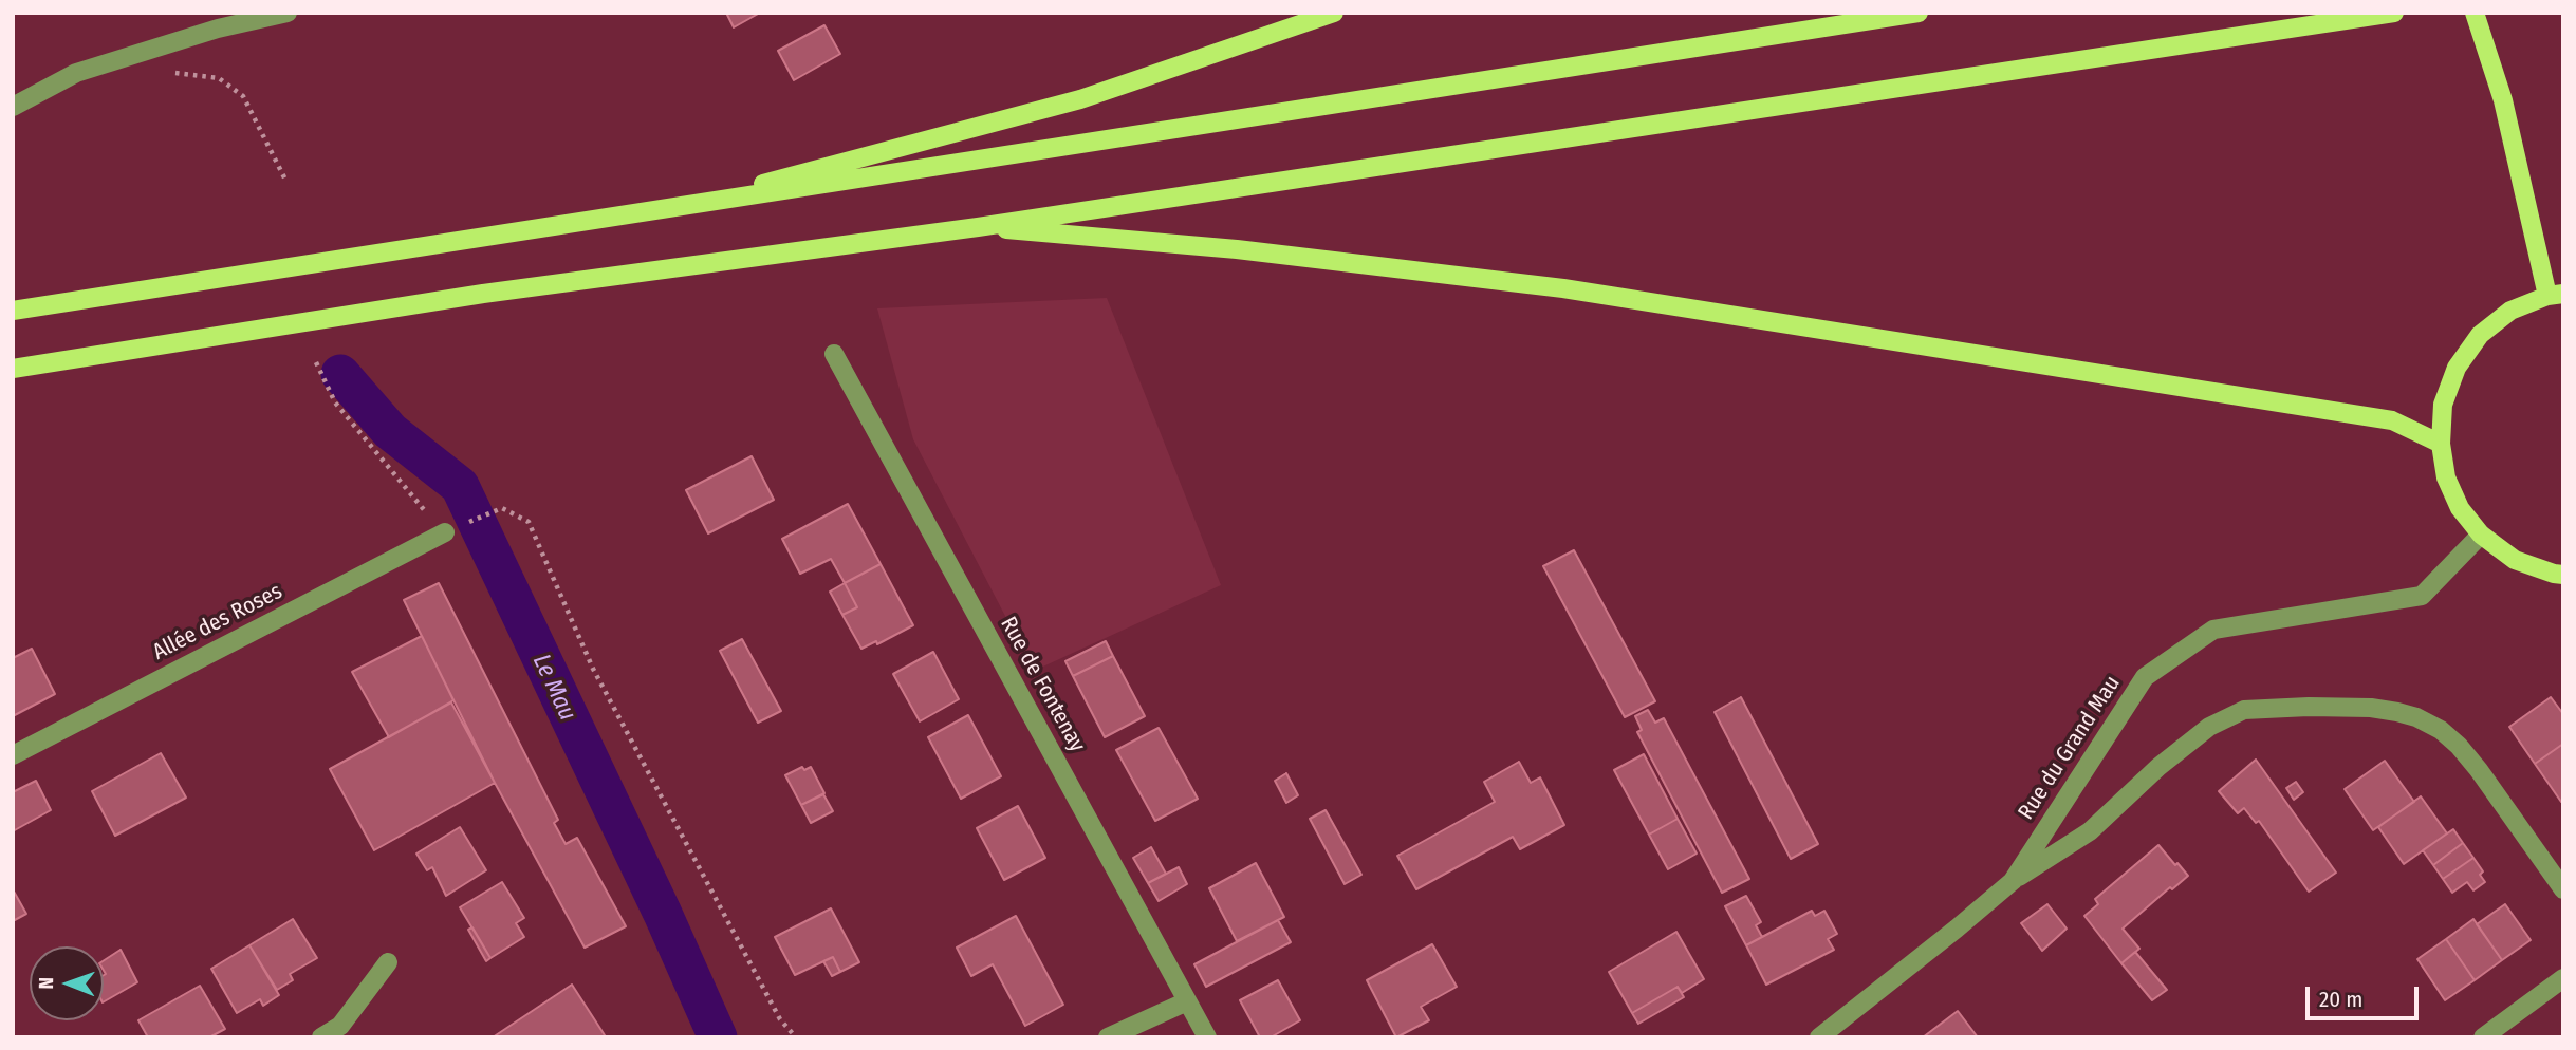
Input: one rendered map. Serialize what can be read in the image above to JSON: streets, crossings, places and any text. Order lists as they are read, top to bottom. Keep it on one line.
{"streets":{"street":["Allée des Roses","Rue de Fontenay","Rue du Grand Mau"]},"water":["Le Mau"],"scale_bar":"20 m","north":"left"}
